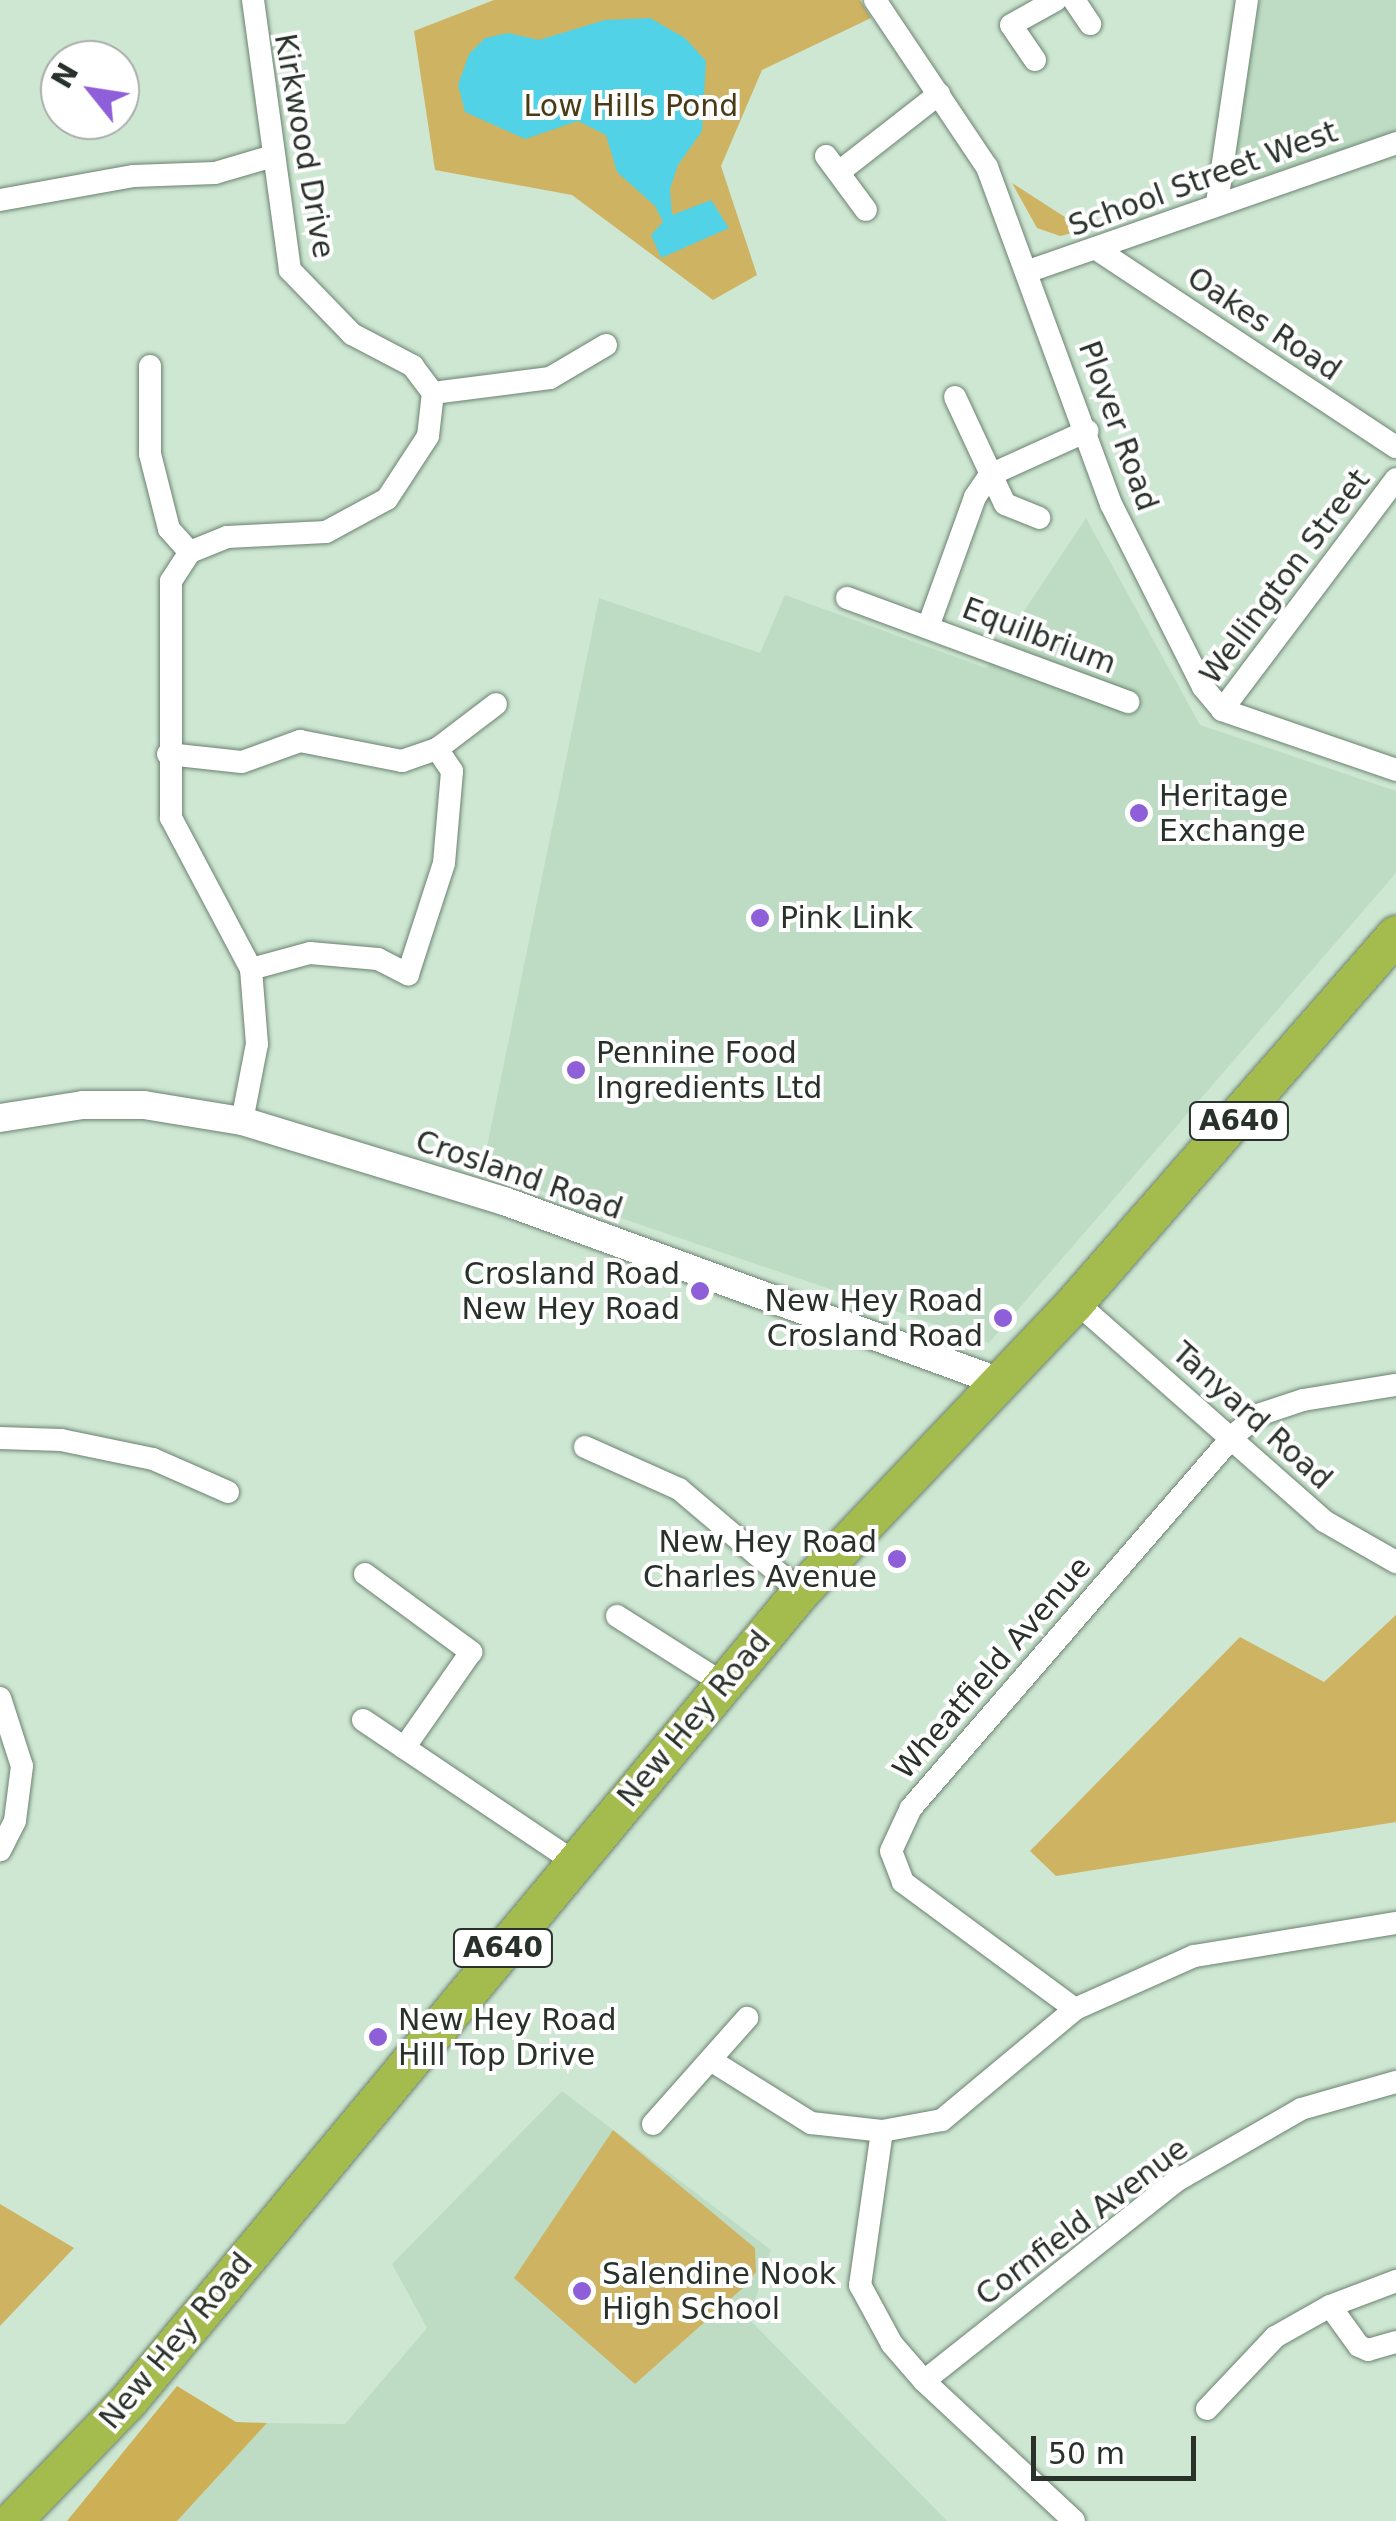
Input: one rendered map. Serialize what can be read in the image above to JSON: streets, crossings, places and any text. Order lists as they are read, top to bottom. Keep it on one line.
{"streets":{"highway":["A640","New Hey Road"],"street":["Kirkwood Drive","School Street West","Oakes Road","Plover Road","Wellington Street","Equilbrium","Crosland Road","Tanyard Road","Wheatfield Avenue","Cornfield Avenue"]},"crossings":[["School Street West","Oakes Road"],["School Street West","Plover Road"],["Plover Road","Wellington Street"],["Crosland Road","New Hey Road"],["Tanyard Road","Wheatfield Avenue"],["Tanyard Road","New Hey Road"]],"parks":["Low Hills Pond"],"places":["Heritage Exchange","Pink Link","Pennine Food Ingredients Ltd","Crosland Road New Hey Road","New Hey Road Crosland Road","New Hey Road Charles Avenue","New Hey Road Hill Top Drive","Salendine Nook High School"],"scale_bar":"50 m","north":"top left"}
